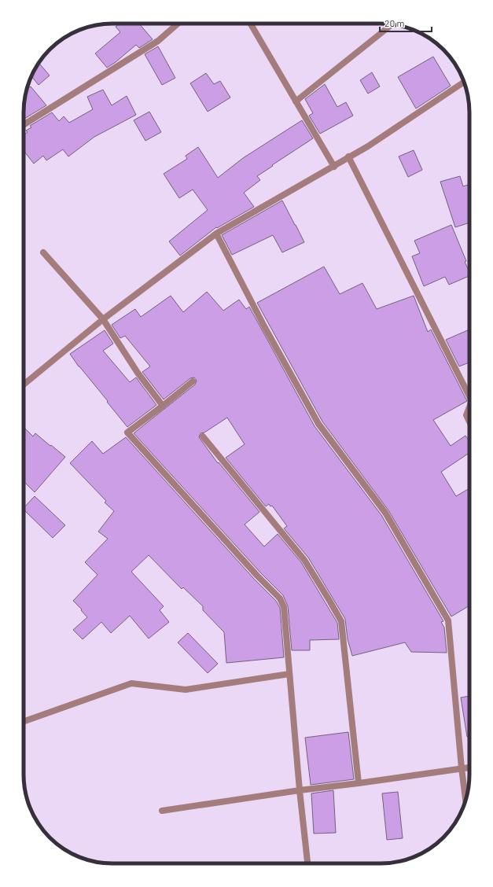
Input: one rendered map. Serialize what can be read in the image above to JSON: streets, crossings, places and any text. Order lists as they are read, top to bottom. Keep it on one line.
{"scale_bar":"20 m"}
